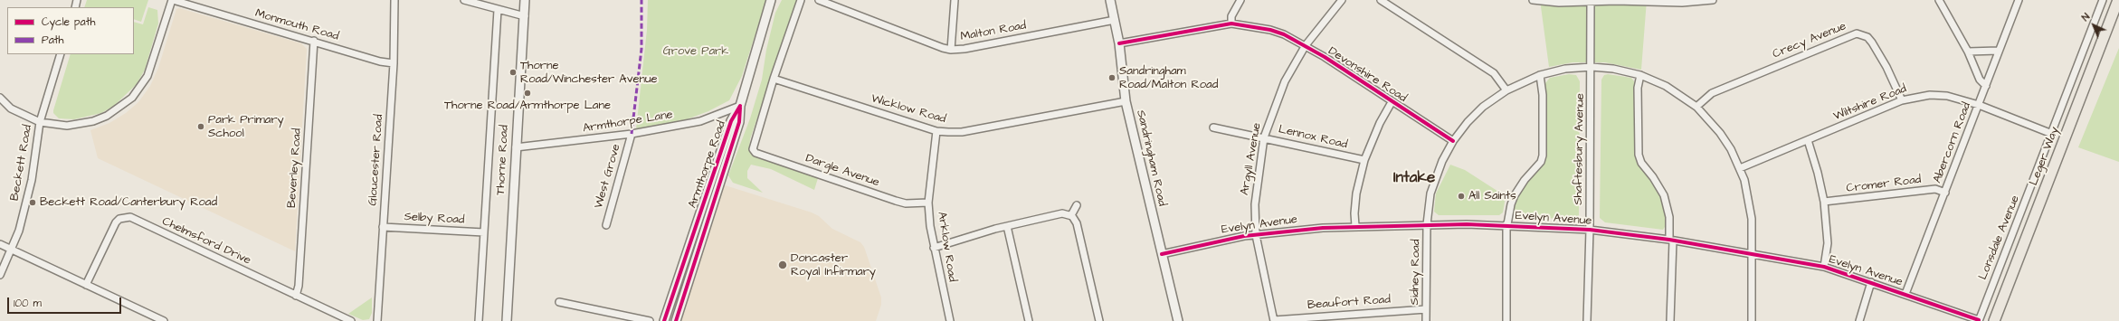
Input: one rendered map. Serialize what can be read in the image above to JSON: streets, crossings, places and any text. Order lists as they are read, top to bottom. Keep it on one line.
{"streets":{"highway":["Leger Way"],"street":["Monmouth Road","Malton Road","Crecy Avenue","Devonshire Road","Wiltshire Road","Wicklow Road","Armthorpe Lane","Lennox Road","Abercorn Road","Shaftesbury Avenue","Sandringham Road","Argyll Avenue","Gloucester Road","Thorne Road","Beckett Road","Armthorpe Road","Beverley Road","Dargle Avenue","West Grove","Cromer Road","Selby Road","Evelyn Avenue","Lonsdale Avenue","Chelmsford Drive","Arklow Road","Sidney Road","Beaufort Road"]},"crossings":[["Monmouth Road","Gloucester Road"],["Monmouth Road","Beverley Road"],["Malton Road","Sandringham Road"],["Crecy Avenue","Wiltshire Road"],["Crecy Avenue","Sidney Road"],["Devonshire Road","Sandringham Road"],["Devonshire Road","Argyll Avenue"],["Devonshire Road","Sidney Road"],["Wiltshire Road","Abercorn Road"],["Wiltshire Road","Lonsdale Avenue"],["Wiltshire Road","Sidney Road"],["Wicklow Road","Sandringham Road"],["Wicklow Road","Dargle Avenue"],["Wicklow Road","Arklow Road"],["Armthorpe Lane","Thorne Road"],["Armthorpe Lane","Armthorpe Road"],["Armthorpe Lane","West Grove"],["Lennox Road","Argyll Avenue"],["Abercorn Road","Cromer Road"],["Abercorn Road","Evelyn Avenue"],["Shaftesbury Avenue","Evelyn Avenue"],["Shaftesbury Avenue","Sidney Road"],["Sandringham Road","Evelyn Avenue"],["Argyll Avenue","Evelyn Avenue"],["Argyll Avenue","Beaufort Road"],["Gloucester Road","Selby Road"],["Thorne Road","Selby Road"],["Beverley Road","Chelmsford Drive"],["Dargle Avenue","Arklow Road"],["Evelyn Avenue","Lonsdale Avenue"],["Evelyn Avenue","Sidney Road"],["Sidney Road","Beaufort Road"]],"districts":["Intake"],"parks":["Grove Park"],"places":["Thorne Road/Winchester Avenue","Sandringham Road/Malton Road","Thorne Road/Armthorpe Lane","Park Primary School","All Saints","Beckett Road/Canterbury Road","Doncaster Royal Infirmary"],"legend":["Cycle path","Path"],"scale_bar":"100 m","north":"top left"}
